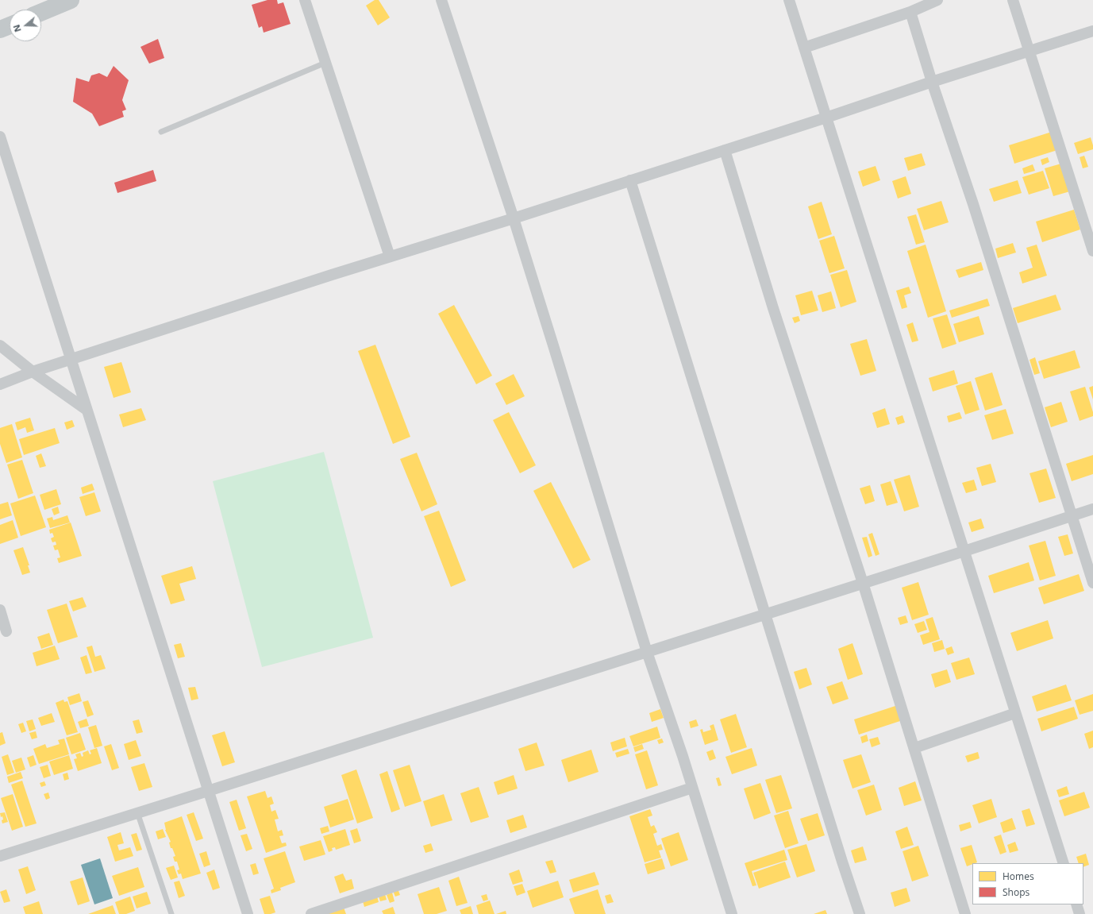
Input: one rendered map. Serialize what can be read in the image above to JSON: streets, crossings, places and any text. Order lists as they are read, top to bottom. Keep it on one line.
{"legend":["Homes","Shops"],"north":"left"}
